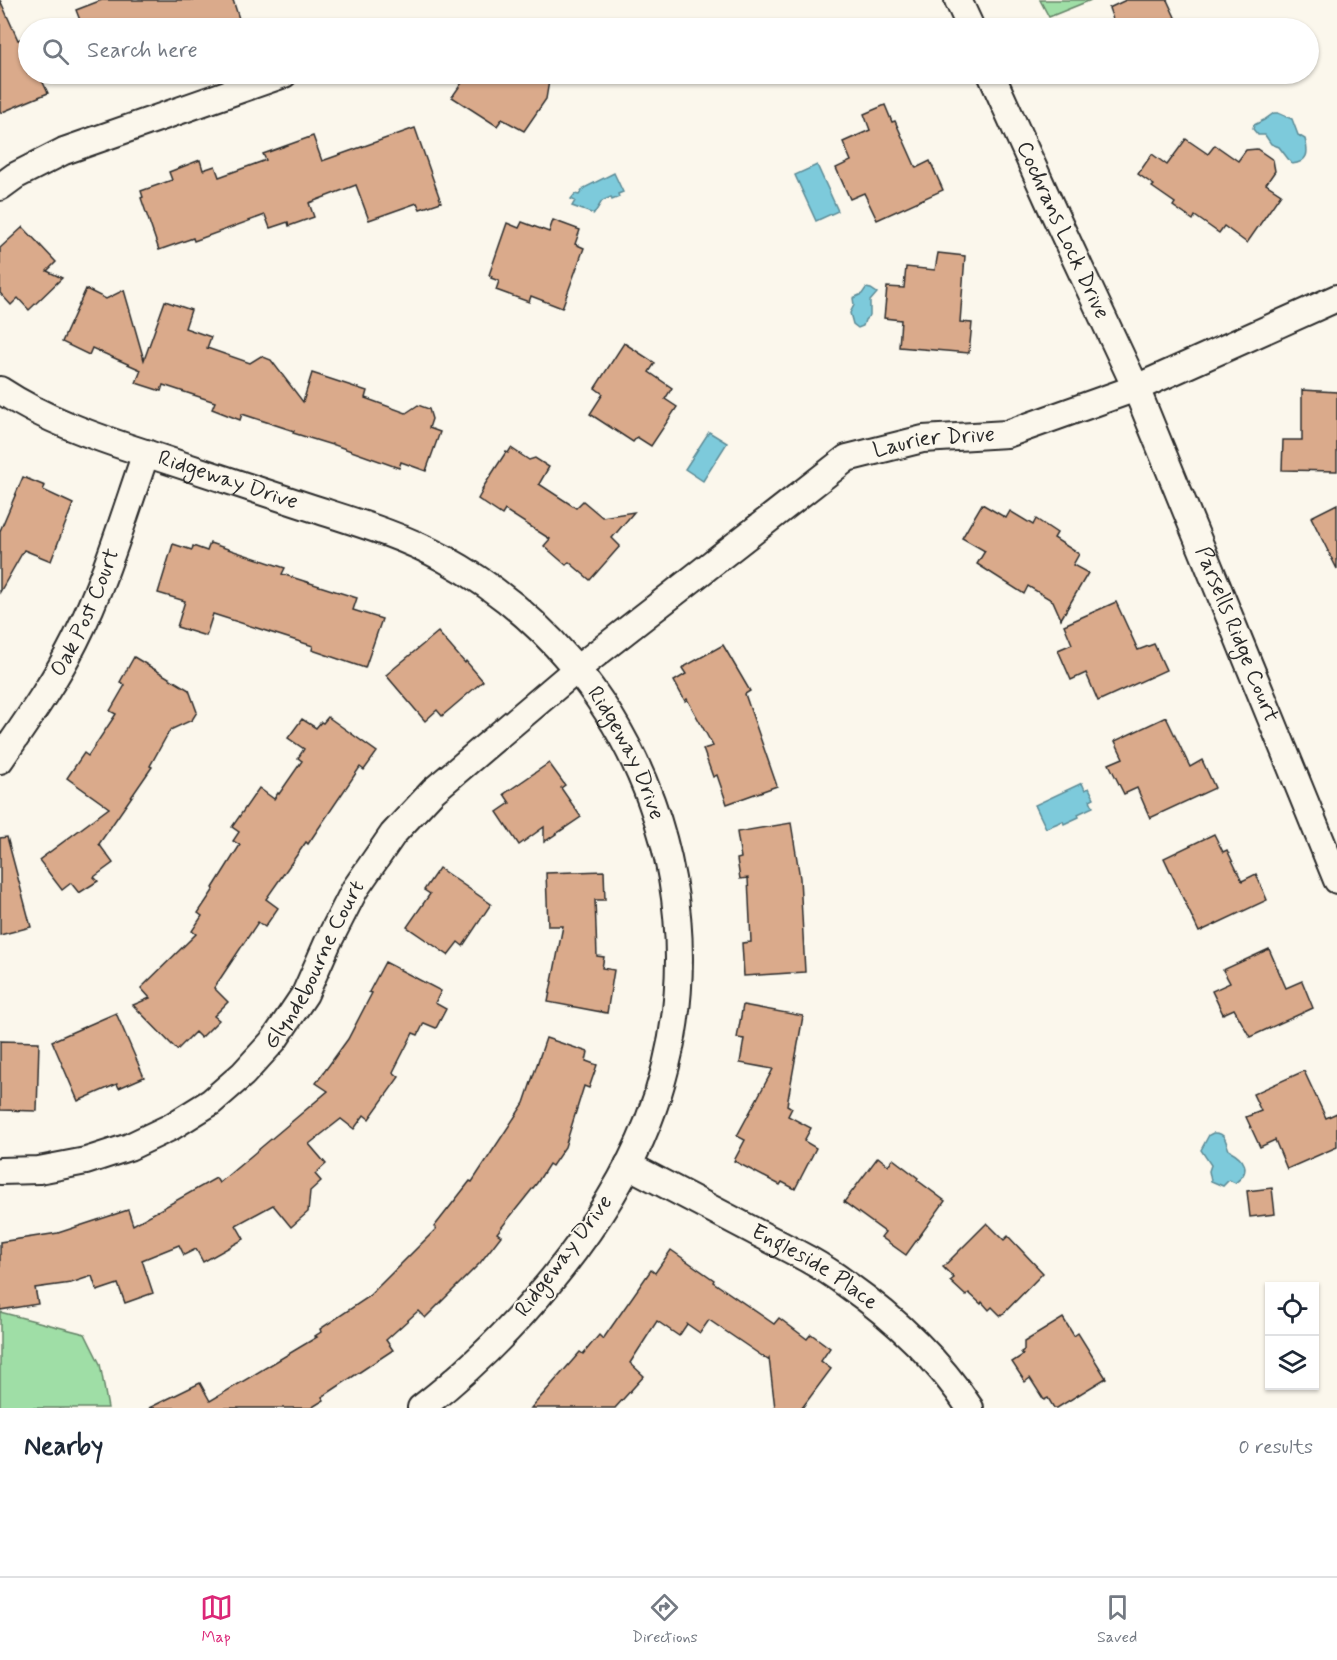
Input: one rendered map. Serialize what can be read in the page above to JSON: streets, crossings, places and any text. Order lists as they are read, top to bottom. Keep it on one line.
{"streets":{"street":["Cochrans Lock Drive","Laurier Drive","Ridgeway Drive","Oak Post Court","Parsells Ridge Court","Glyndebourne Court","Engleside Place"]},"crossings":[["Cochrans Lock Drive","Laurier Drive"],["Cochrans Lock Drive","Parsells Ridge Court"],["Laurier Drive","Ridgeway Drive"],["Laurier Drive","Parsells Ridge Court"],["Laurier Drive","Glyndebourne Court"],["Ridgeway Drive","Oak Post Court"],["Ridgeway Drive","Glyndebourne Court"],["Ridgeway Drive","Engleside Place"]],"page":{"search":"Search here","heading":["Nearby","0 results"],"nav":["Map","Directions","Saved"]}}
